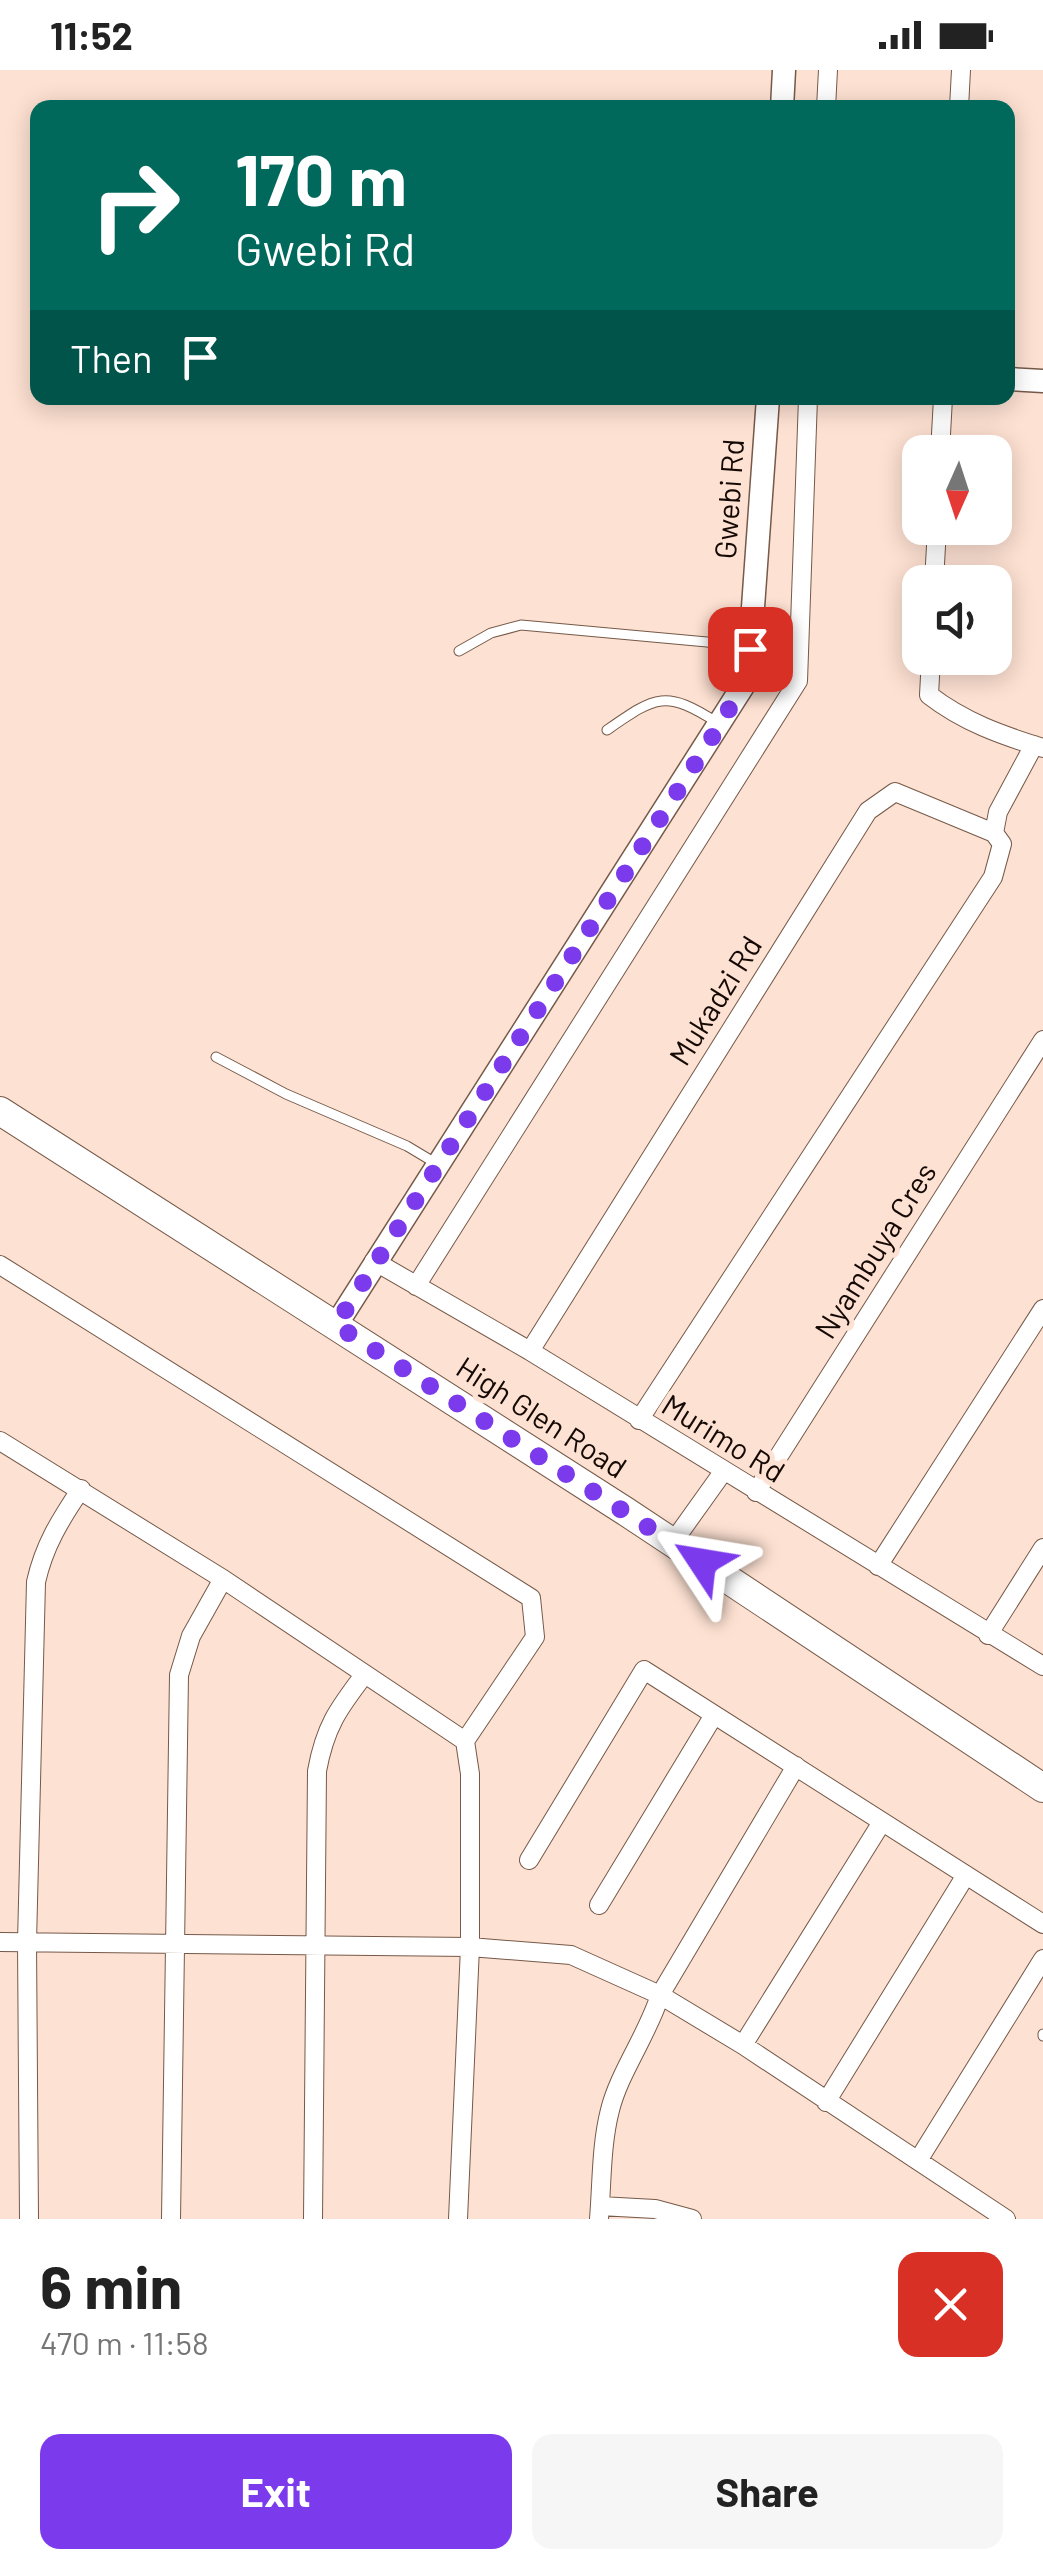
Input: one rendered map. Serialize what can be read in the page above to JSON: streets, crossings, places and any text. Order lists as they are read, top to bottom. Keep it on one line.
{"streets":{"main road":["High Glen Road"],"street":["Gwebi Rd","Mukadzi Rd","Nyambuya Cres","Murimo Rd"]},"crossings":[["Gwebi Rd","High Glen Road"],["Gwebi Rd","Murimo Rd"],["Mukadzi Rd","Murimo Rd"],["Nyambuya Cres","Murimo Rd"]],"north":"bottom","page":{"status":"11:52","turn":["170 m","Gwebi Rd"],"then":"Then","heading":["6 min","470 m · 11:58"],"buttons":["Exit","Share"]}}
